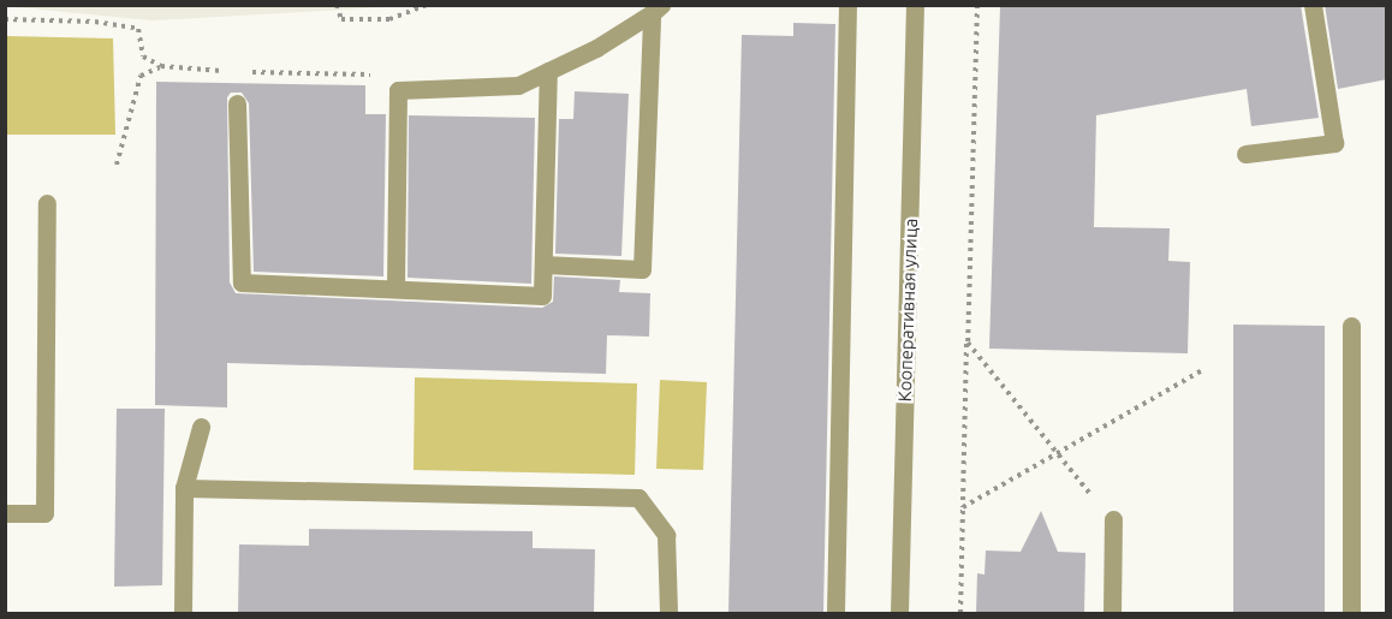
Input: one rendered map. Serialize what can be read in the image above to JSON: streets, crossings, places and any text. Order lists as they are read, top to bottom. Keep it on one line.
{"streets":{"street":["Кооперативная улица"]}}
